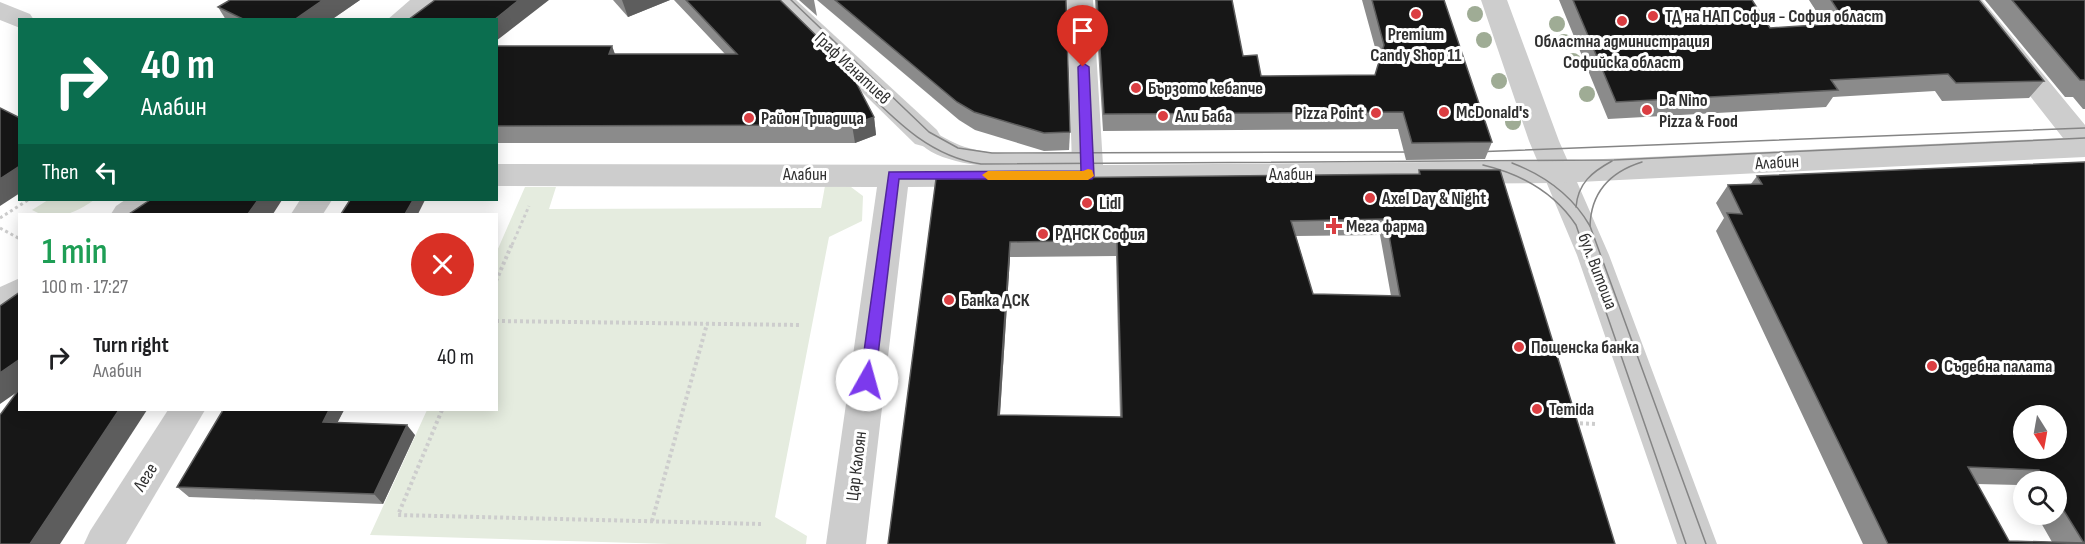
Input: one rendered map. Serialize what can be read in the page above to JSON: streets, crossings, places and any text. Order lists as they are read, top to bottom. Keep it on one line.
{"streets":{"street":["Граф Игнатиев","Алабин","бул. Витоша","Цар Калоян","Леге"]},"crossings":[["Алабин","бул. Витоша"],["Алабин","Цар Калоян"]],"places":{"other":["Premium Candy Shop 11","ТД на НАП София - София област","Областна администрация Софийска област","Бързото кебапче","Da Nino Pizza & Food","McDonald's","Pizza Point","Али Баба","Район Триадица","Axel Day & Night","Lidl","РДНСК София","Банка ДСК","Пощенска банка","Съдебна палата","Temida"],"health":["Мега фарма"]},"north":"bottom","page":{"turn":["40 m","Алабин"],"then":"Then","heading":["1 min","100 m · 17:27"],"list":[{"name":"Turn right","note":"Алабин","value":"40 m"}]}}
